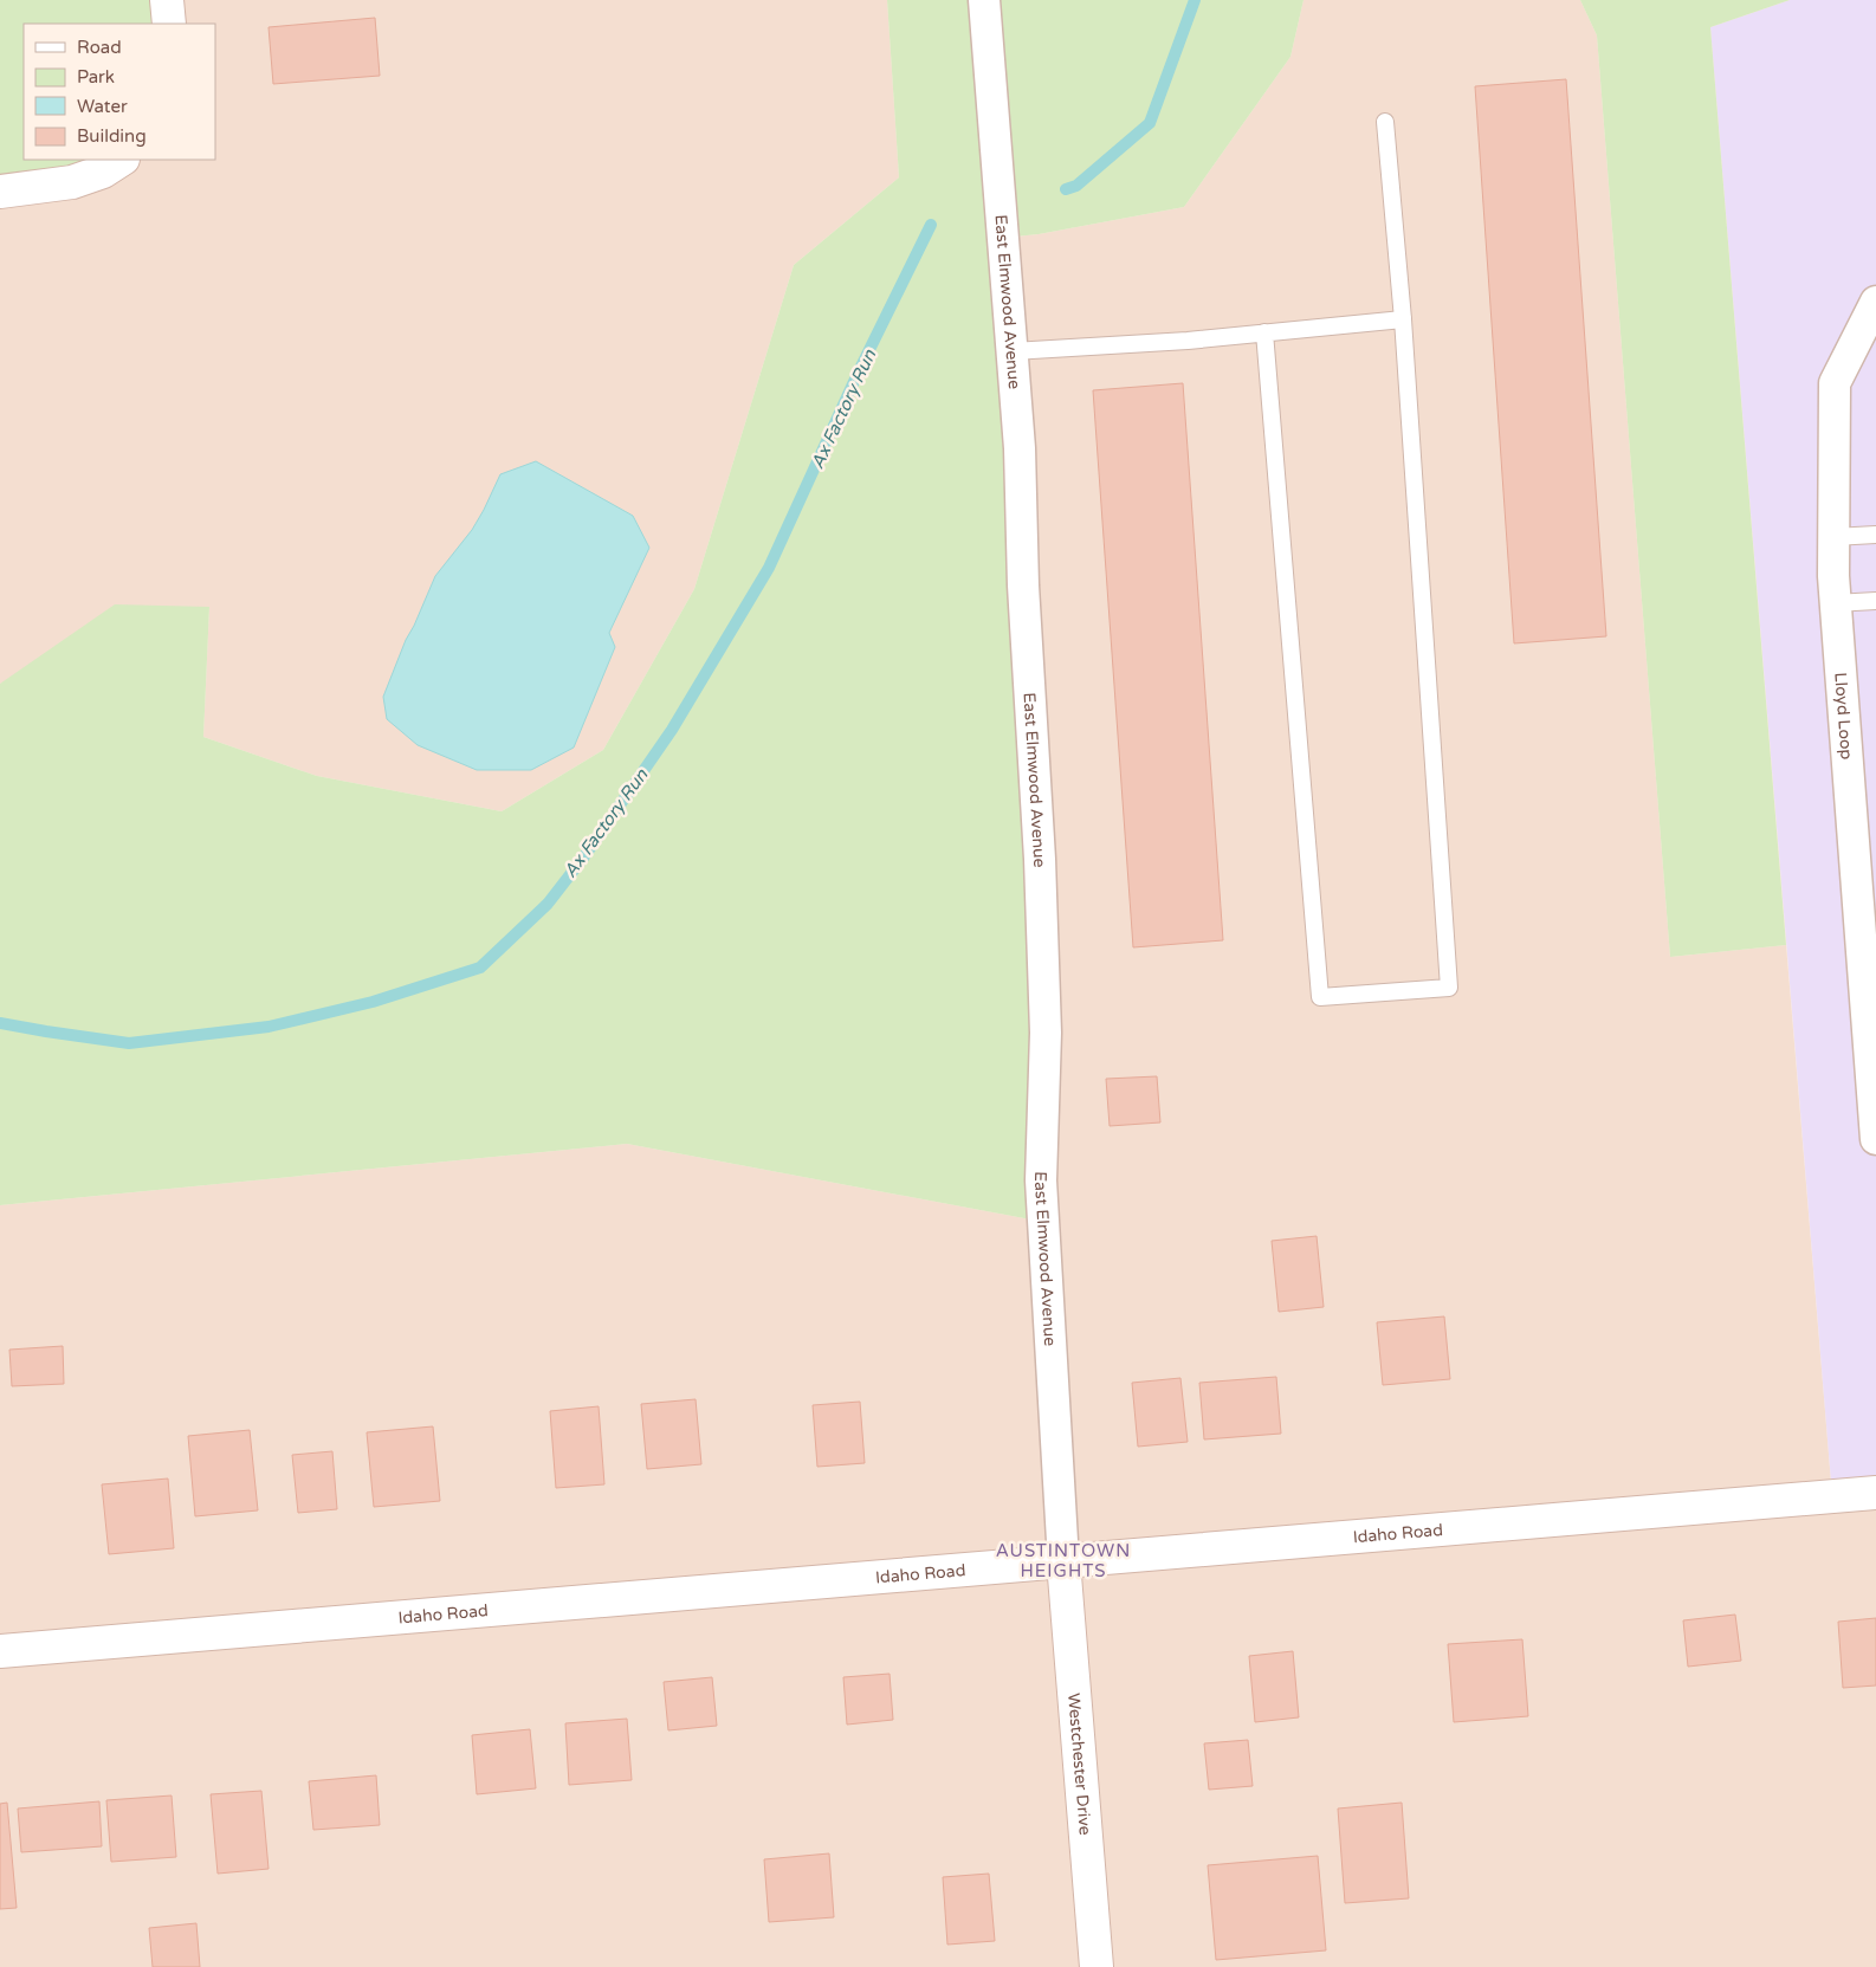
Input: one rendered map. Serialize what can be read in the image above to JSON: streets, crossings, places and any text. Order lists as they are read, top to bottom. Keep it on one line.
{"streets":{"street":["East Elmwood Avenue","Lloyd Loop","Idaho Road","Westchester Drive"]},"crossings":[["East Elmwood Avenue","Idaho Road"],["East Elmwood Avenue","Westchester Drive"],["Idaho Road","Westchester Drive"]],"districts":["AUSTINTOWN HEIGHTS"],"water":["Ax Factory Run"],"legend":["Road","Park","Water","Building"]}
